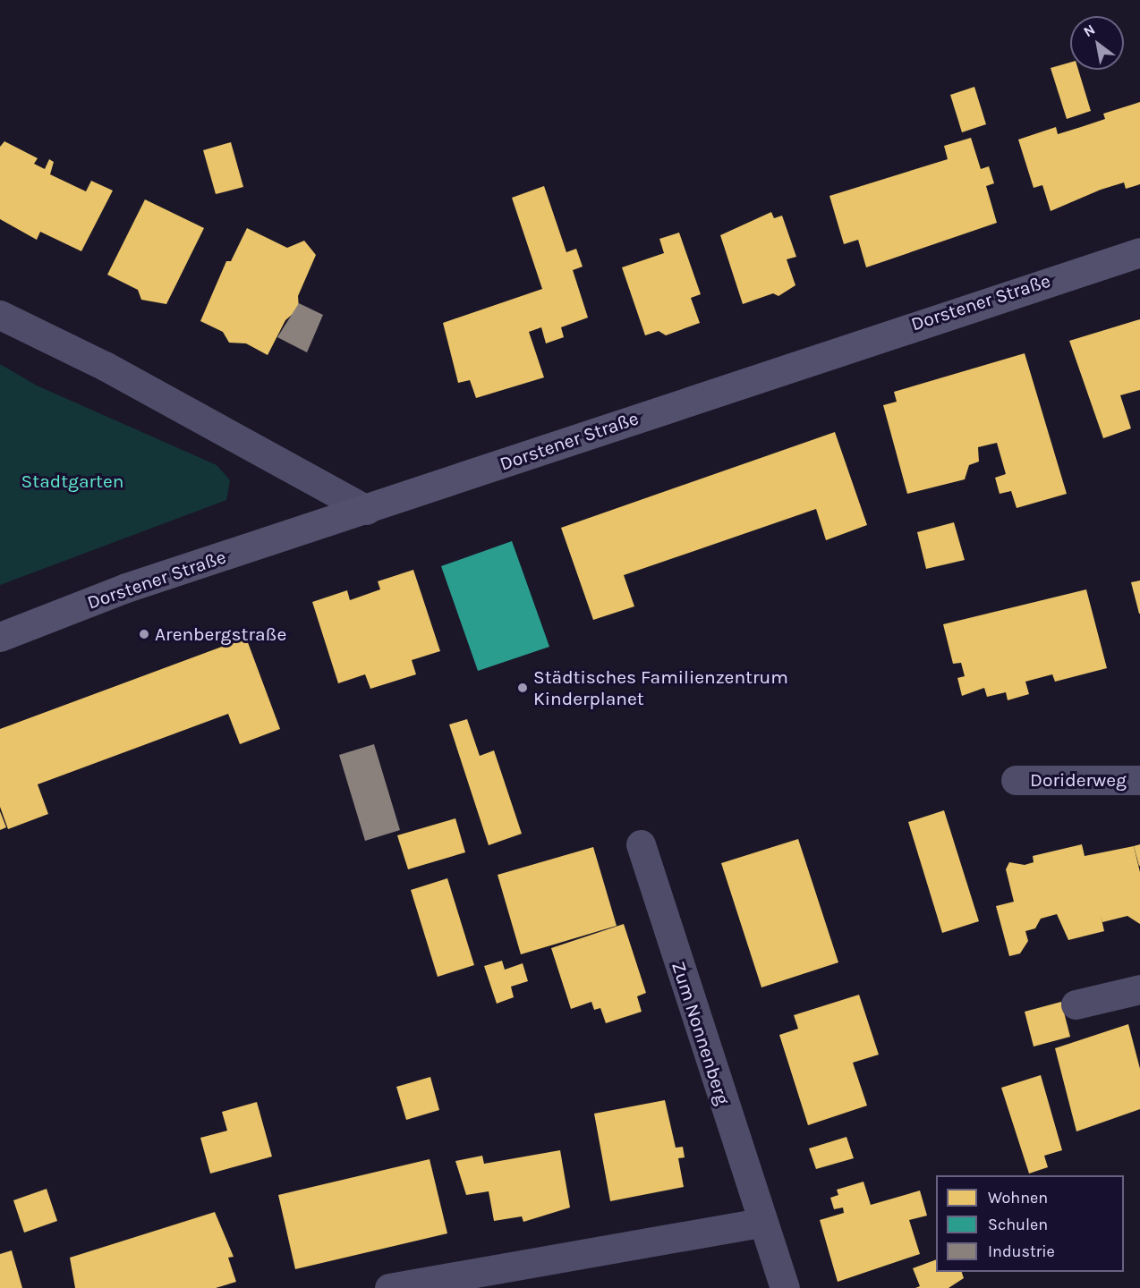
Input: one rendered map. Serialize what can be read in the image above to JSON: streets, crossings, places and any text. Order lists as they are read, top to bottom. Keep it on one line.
{"streets":{"main road":["Dorstener Straße"],"street":["Doriderweg","Zum Nonnenberg"]},"parks":["Stadtgarten"],"places":["Arenbergstraße","Städtisches Familienzentrum Kinderplanet"],"legend":["Wohnen","Schulen","Industrie"],"north":"top left"}
